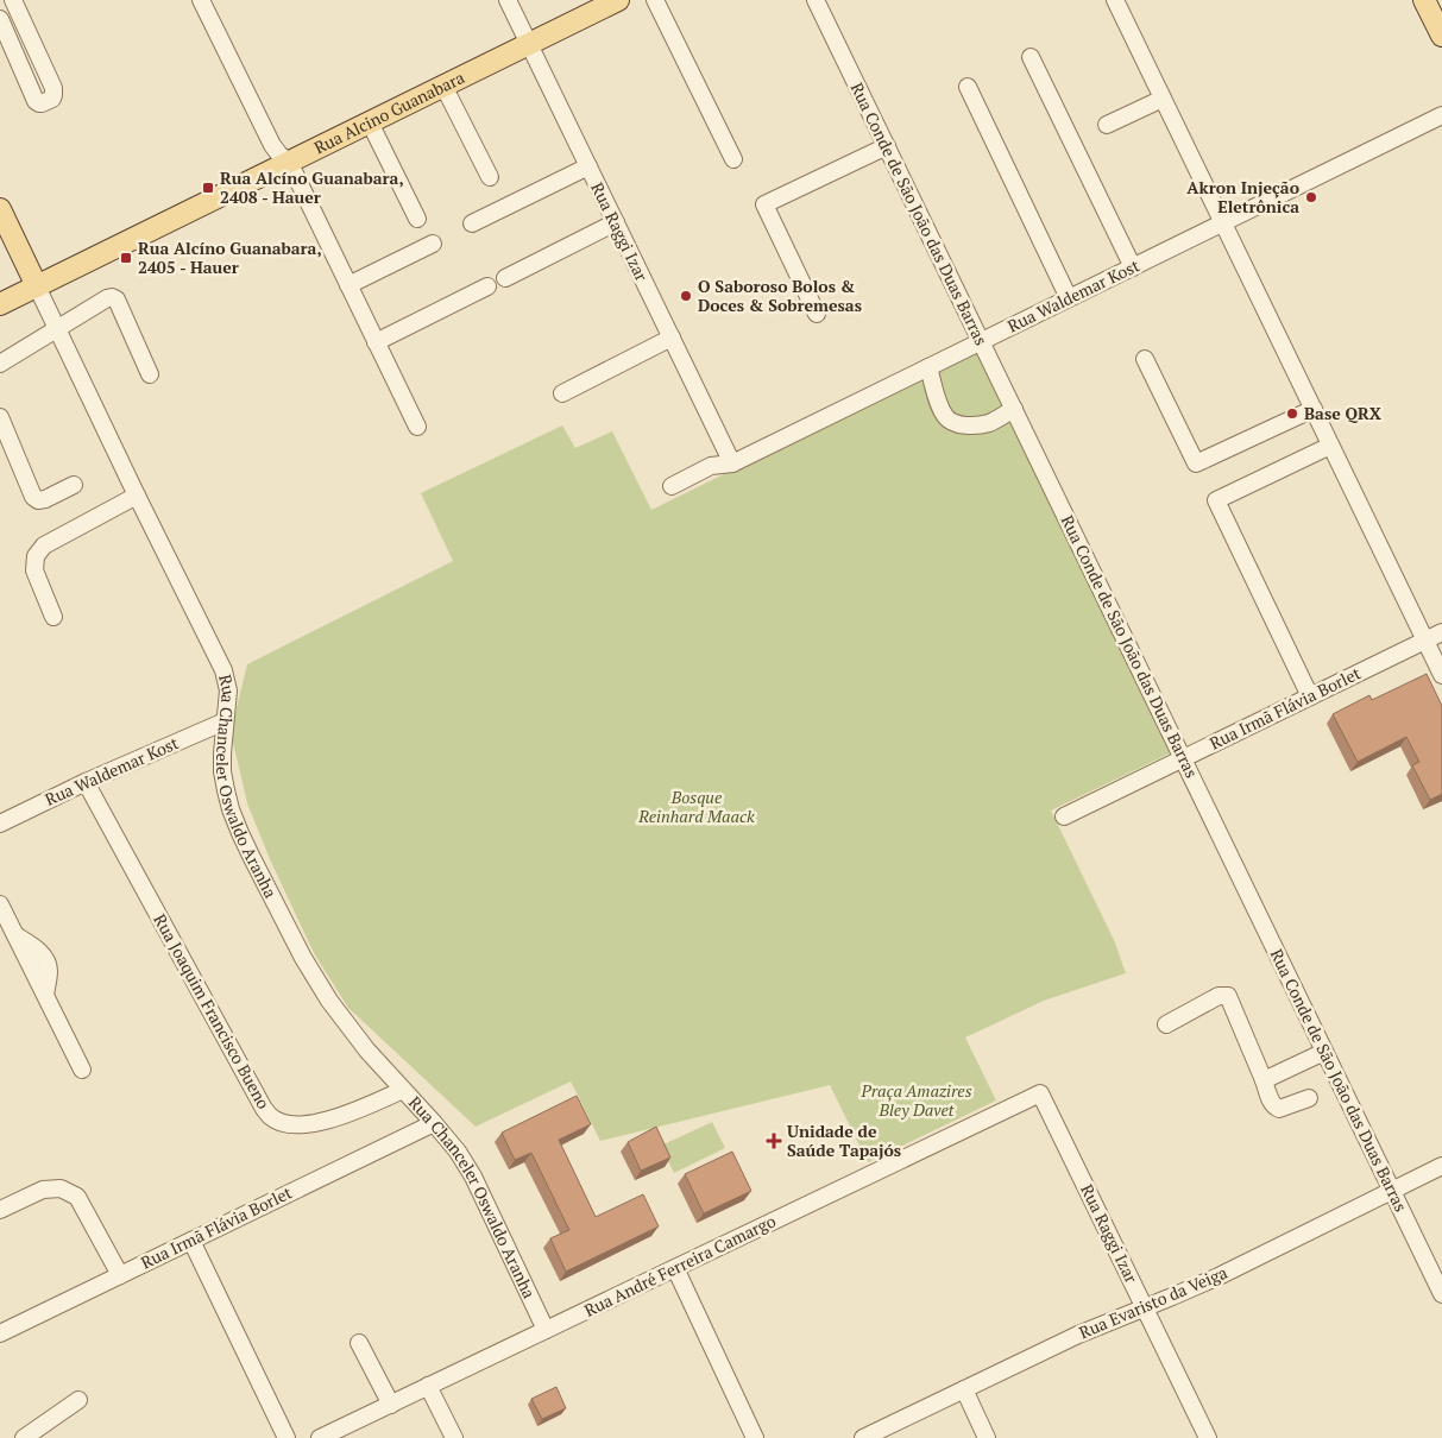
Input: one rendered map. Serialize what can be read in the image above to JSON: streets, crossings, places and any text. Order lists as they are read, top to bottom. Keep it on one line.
{"streets":{"main road":["Rua Alcino Guanabara","Rua Chanceler Oswaldo Aranha"],"street":["Rua Conde de São João das Duas Barras","Rua Raggi Izar","Rua Waldemar Kost","Rua Irmã Flávia Borlet","Rua Joaquim Francisco Bueno","Rua André Ferreira Camargo","Rua Evaristo da Veiga"]},"crossings":[["Rua Alcino Guanabara","Rua Raggi Izar"],["Rua Alcino Guanabara","Rua Chanceler Oswaldo Aranha"],["Rua Conde de São João das Duas Barras","Rua Waldemar Kost"],["Rua Conde de São João das Duas Barras","Rua Irmã Flávia Borlet"],["Rua Conde de São João das Duas Barras","Rua Evaristo da Veiga"],["Rua Raggi Izar","Rua Waldemar Kost"],["Rua Raggi Izar","Rua André Ferreira Camargo"],["Rua Raggi Izar","Rua Evaristo da Veiga"],["Rua Waldemar Kost","Rua Chanceler Oswaldo Aranha"],["Rua Waldemar Kost","Rua Joaquim Francisco Bueno"],["Rua Irmã Flávia Borlet","Rua Chanceler Oswaldo Aranha"],["Rua Chanceler Oswaldo Aranha","Rua Joaquim Francisco Bueno"],["Rua Chanceler Oswaldo Aranha","Rua André Ferreira Camargo"]],"parks":["Bosque Reinhard Maack","Praça Amazires Bley Davet"],"places":{"transit":["Rua Alcíno Guanabara, 2408 - Hauer","Rua Alcíno Guanabara, 2405 - Hauer"],"other":["Akron Injeção Eletrônica","O Saboroso Bolos & Doces & Sobremesas","Base QRX"],"health":["Unidade de Saúde Tapajós"]}}
